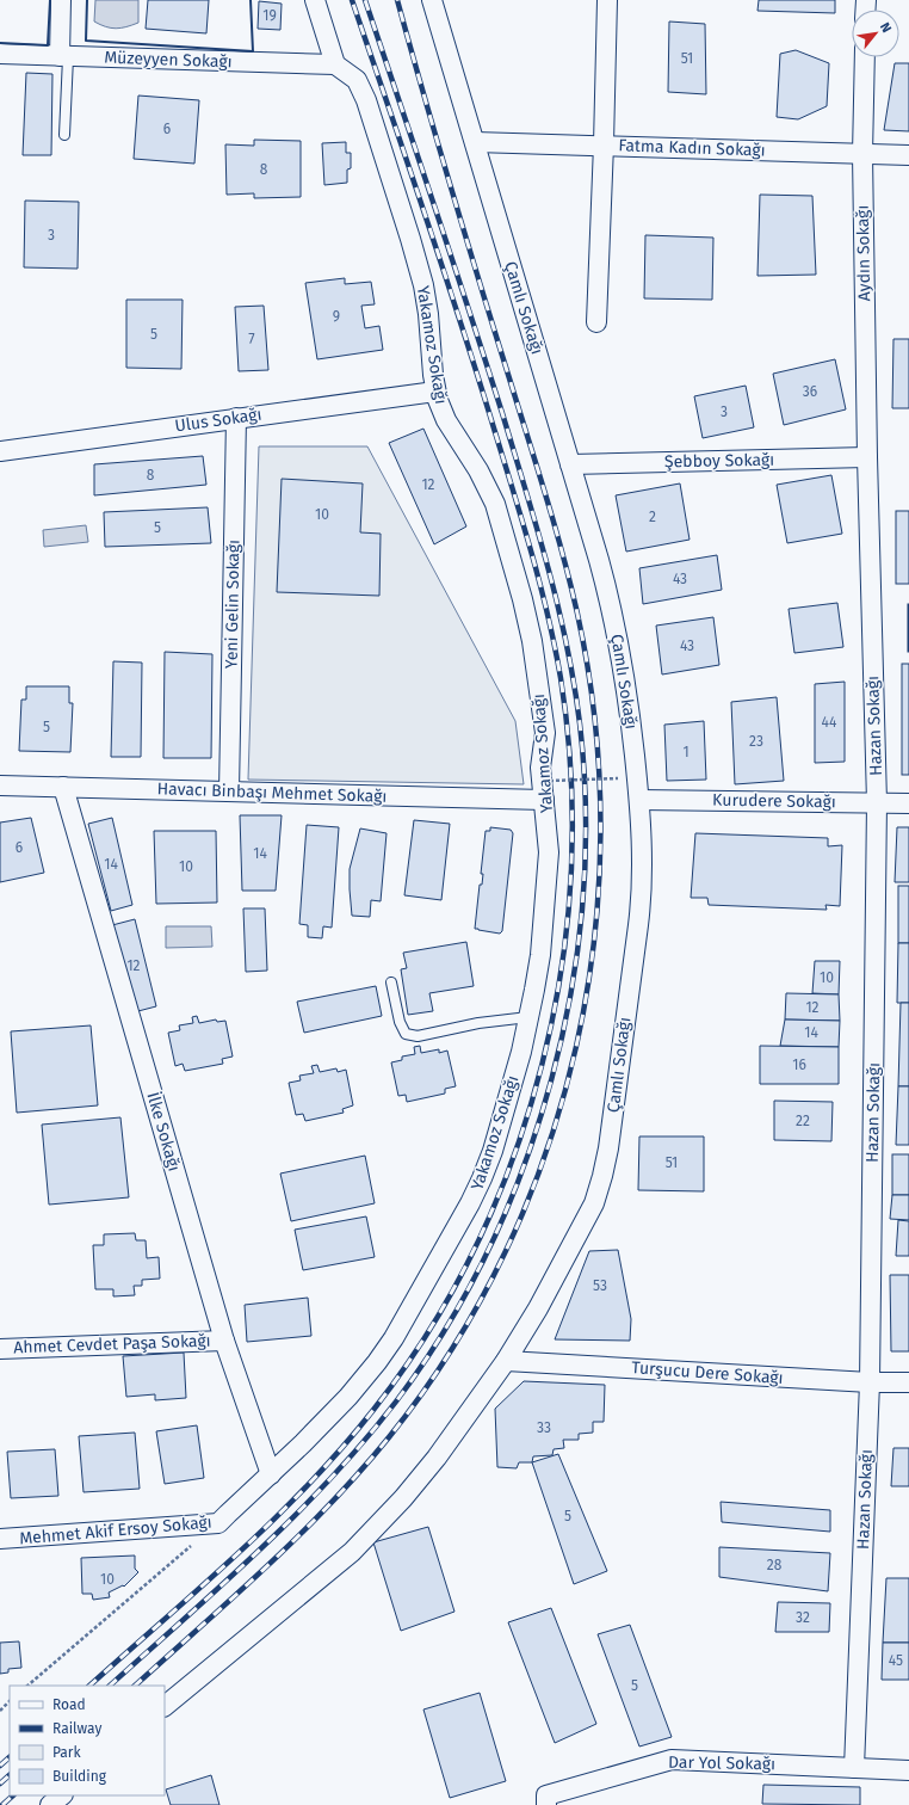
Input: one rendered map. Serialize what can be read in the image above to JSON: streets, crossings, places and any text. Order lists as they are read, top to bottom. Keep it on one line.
{"streets":{"street":["Müzeyyen Sokağı","Fatma Kadın Sokağı","Aydın Sokağı","Çamlı Sokağı","Yakamoz Sokağı","Ulus Sokağı","Şebboy Sokağı","Yeni Gelin Sokağı","Hazan Sokağı","Havacı Binbaşı Mehmet Sokağı","Kurudere Sokağı","İlke Sokağı","Ahmet Cevdet Paşa Sokağı","Turşucu Dere Sokağı","Mehmet Akif Ersoy Sokağı","Dar Yol Sokağı"]},"crossings":[["Müzeyyen Sokağı","Yakamoz Sokağı"],["Fatma Kadın Sokağı","Aydın Sokağı"],["Fatma Kadın Sokağı","Çamlı Sokağı"],["Aydın Sokağı","Şebboy Sokağı"],["Aydın Sokağı","Hazan Sokağı"],["Çamlı Sokağı","Şebboy Sokağı"],["Çamlı Sokağı","Kurudere Sokağı"],["Çamlı Sokağı","Turşucu Dere Sokağı"],["Yakamoz Sokağı","Ulus Sokağı"],["Yakamoz Sokağı","Havacı Binbaşı Mehmet Sokağı"],["Yakamoz Sokağı","İlke Sokağı"],["Yakamoz Sokağı","Mehmet Akif Ersoy Sokağı"],["Ulus Sokağı","Yeni Gelin Sokağı"],["Şebboy Sokağı","Hazan Sokağı"],["Yeni Gelin Sokağı","Havacı Binbaşı Mehmet Sokağı"],["Hazan Sokağı","Kurudere Sokağı"],["Hazan Sokağı","Turşucu Dere Sokağı"],["Hazan Sokağı","Dar Yol Sokağı"],["Havacı Binbaşı Mehmet Sokağı","İlke Sokağı"],["İlke Sokağı","Ahmet Cevdet Paşa Sokağı"],["İlke Sokağı","Mehmet Akif Ersoy Sokağı"]],"house_numbers":["19","51","6","8","3","9","5","7","36","3","8","12","10","2","5","43","43","44","5","23","1","6","14","14","10","12","10","12","14","16","22","51","53","33","5","28","10","32","45","5"],"legend":["Road","Railway","Park","Building"],"north":"top right"}
